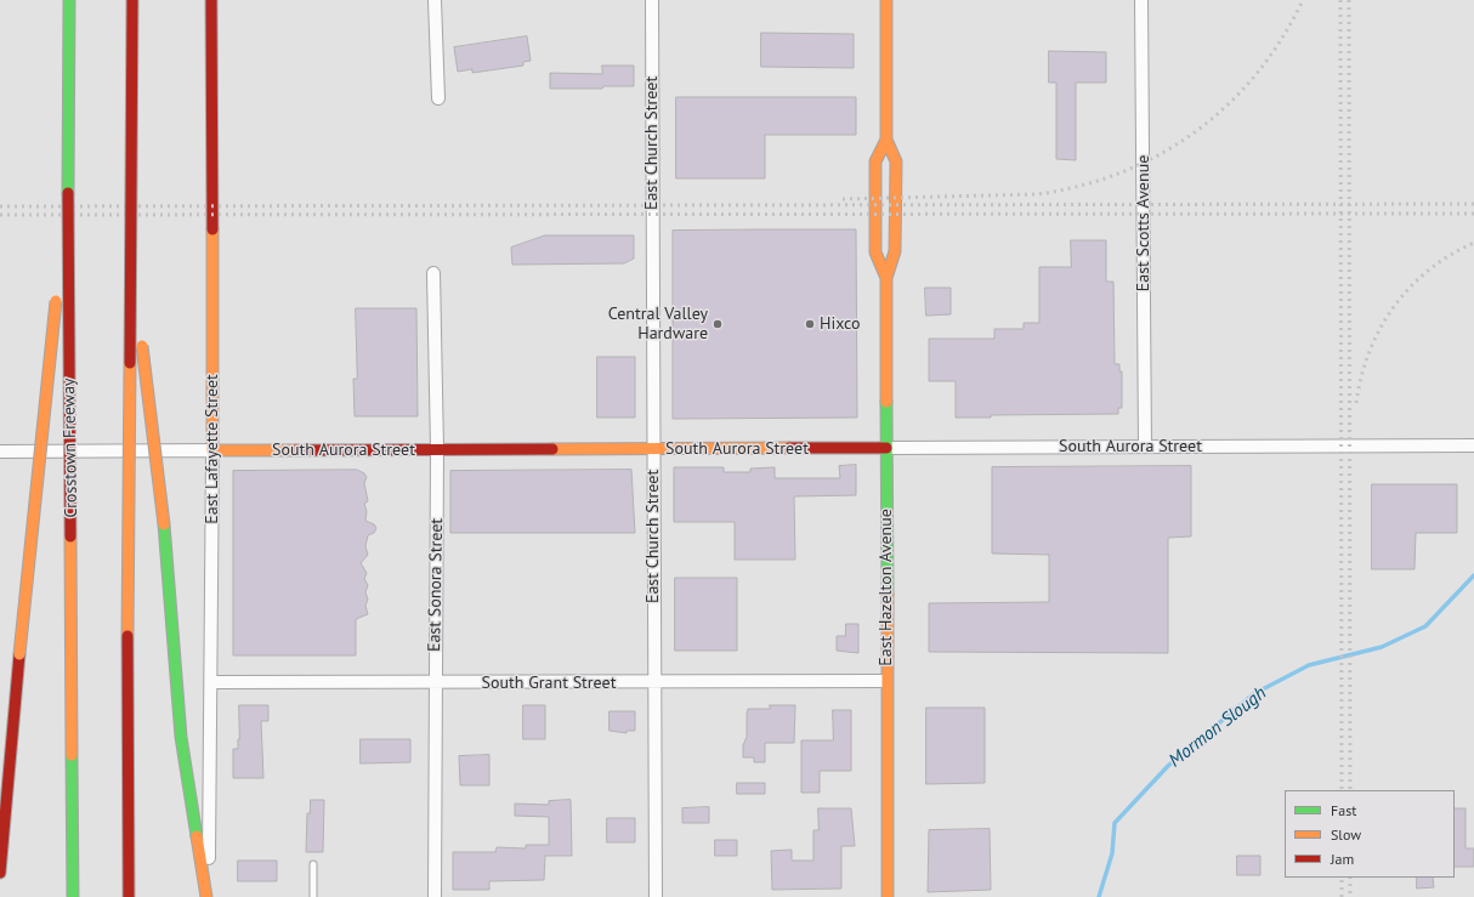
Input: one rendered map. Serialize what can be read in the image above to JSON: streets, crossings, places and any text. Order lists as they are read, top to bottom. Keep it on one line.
{"streets":{"main road":["South Aurora Street","Crosstown Freeway","East Lafayette Street","East Hazelton Avenue"],"street":["East Church Street","East Scotts Avenue","East Sonora Street","South Grant Street"]},"crossings":[["East Church Street","South Aurora Street"],["East Church Street","South Grant Street"],["East Scotts Avenue","South Aurora Street"],["South Aurora Street","East Lafayette Street"],["South Aurora Street","East Sonora Street"],["South Aurora Street","East Hazelton Avenue"],["East Lafayette Street","South Grant Street"],["East Sonora Street","South Grant Street"],["East Hazelton Avenue","South Grant Street"]],"water":["Mormon Slough"],"places":["Central Valley Hardware","Hixco"],"legend":["Fast","Slow","Jam"]}
